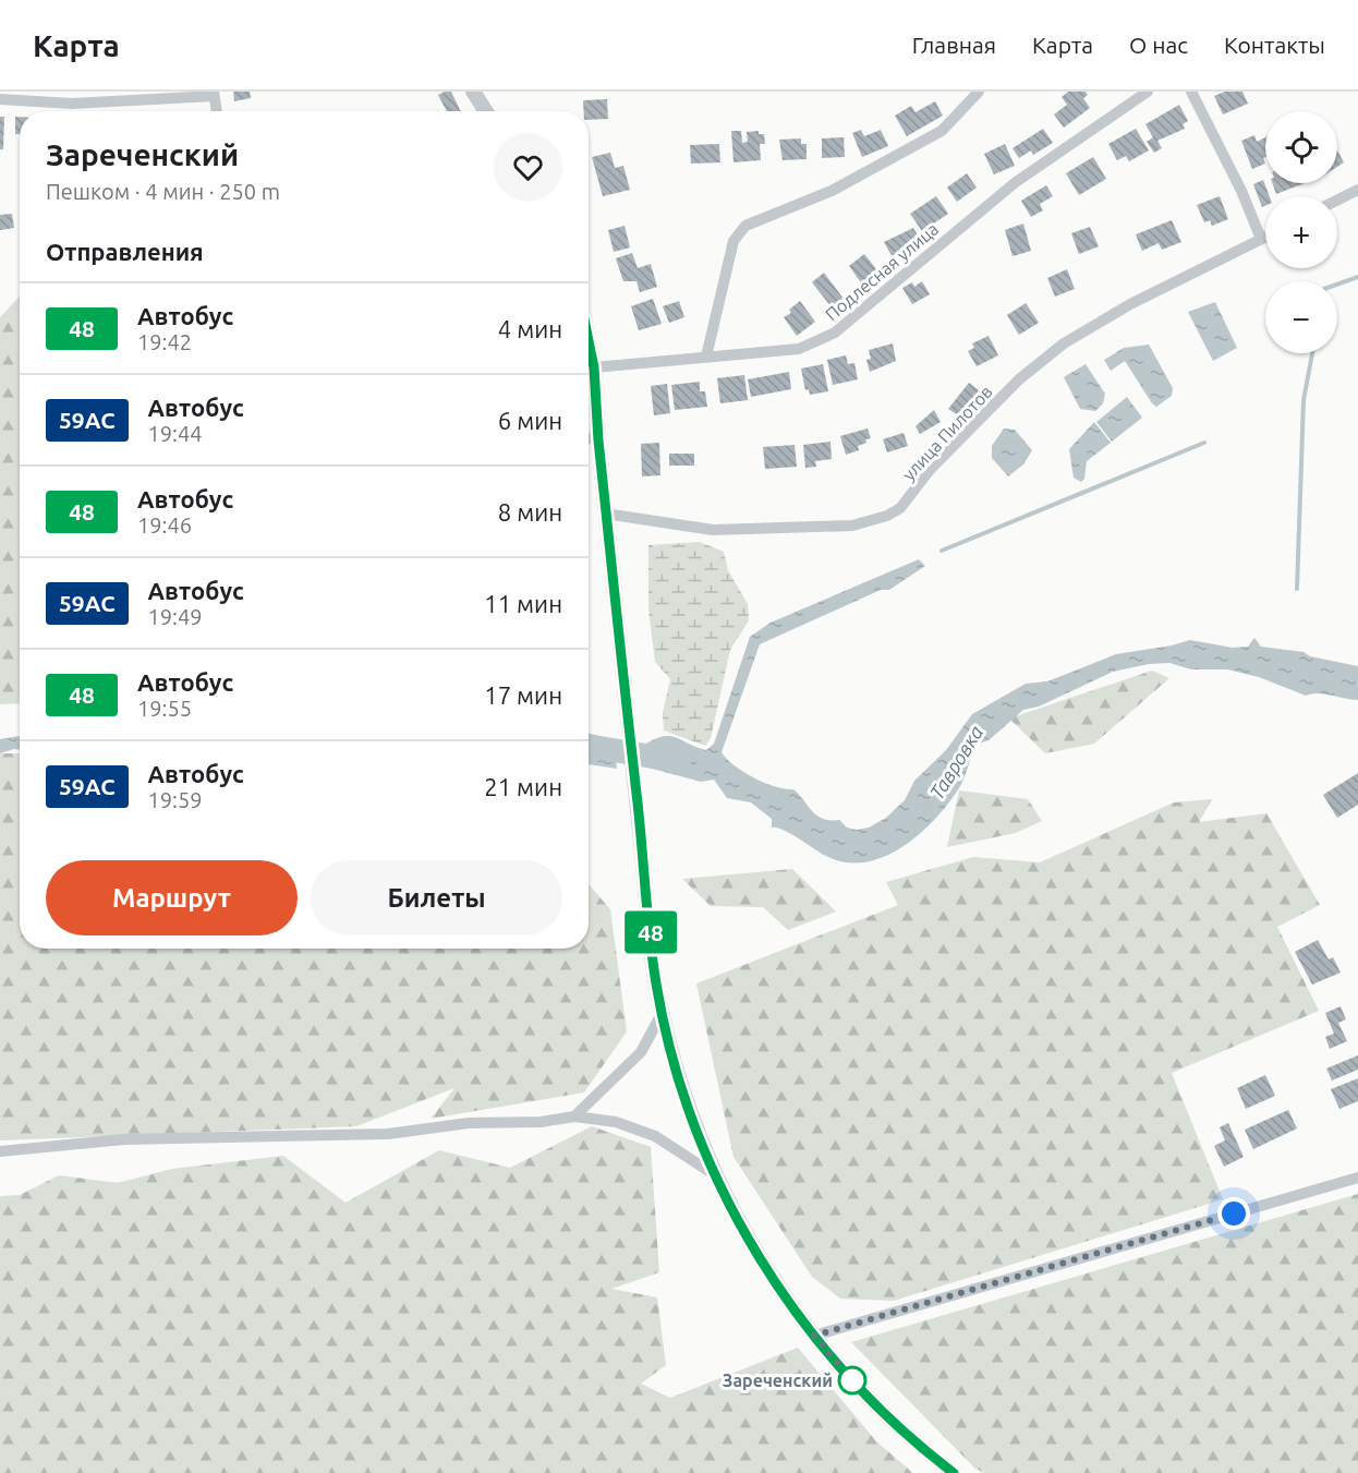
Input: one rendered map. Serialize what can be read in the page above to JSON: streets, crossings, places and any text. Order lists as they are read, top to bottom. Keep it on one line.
{"streets":{"street":["Подлесная улица","улица Пилотов"]},"water":["Тавровка"],"places":["Зареченский"],"lines":["bus line 48"],"page":{"header":"Карта","nav":["Главная","Карта","О нас","Контакты"],"on_map":"48","map_buttons":["+","−"],"heading":[["Зареченский","Пешком · 4 мин · 250 m"],"Отправления"],"list":[{"mark":"48","name":"Автобус","note":"19:42","value":"4 мин"},{"mark":"59АС","name":"Автобус","note":"19:44","value":"6 мин"},{"mark":"48","name":"Автобус","note":"19:46","value":"8 мин"},{"mark":"59АС","name":"Автобус","note":"19:49","value":"11 мин"},{"mark":"48","name":"Автобус","note":"19:55","value":"17 мин"},{"mark":"59АС","name":"Автобус","note":"19:59","value":"21 мин"}],"buttons":["Маршрут","Билеты"]}}
